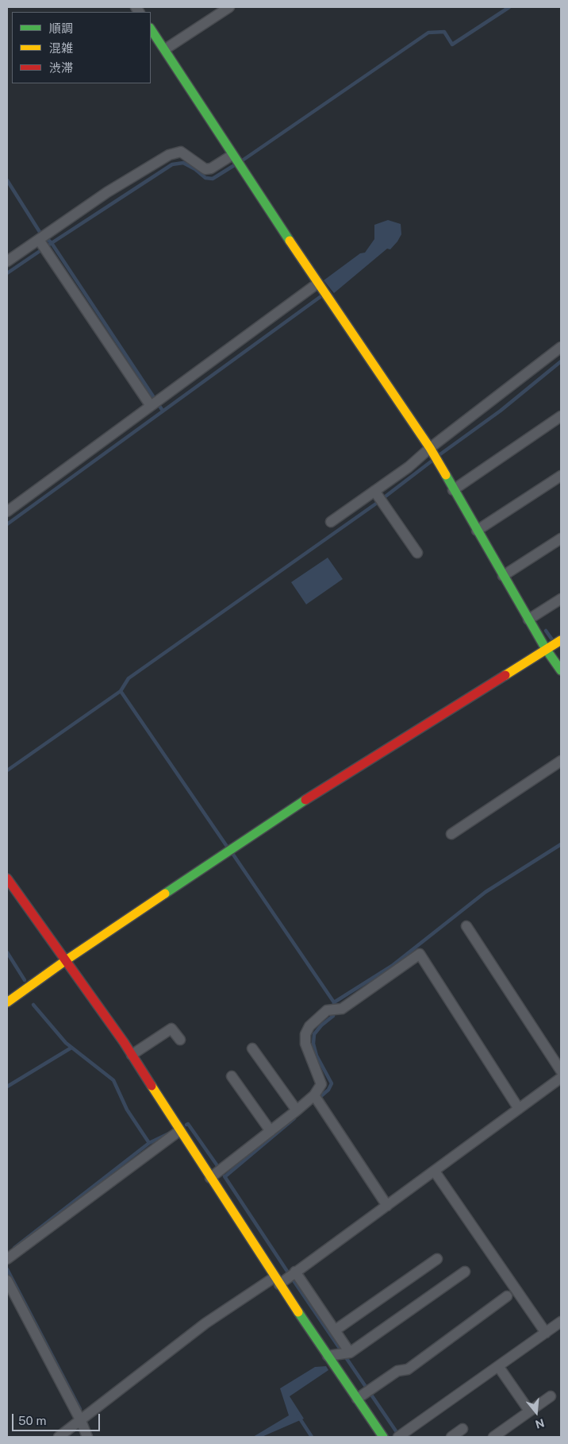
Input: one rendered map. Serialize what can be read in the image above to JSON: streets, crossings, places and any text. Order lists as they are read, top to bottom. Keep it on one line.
{"legend":["順調","混雑","渋滞"],"scale_bar":"50 m","north":"bottom"}
